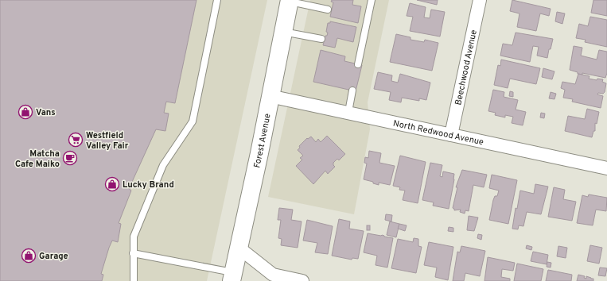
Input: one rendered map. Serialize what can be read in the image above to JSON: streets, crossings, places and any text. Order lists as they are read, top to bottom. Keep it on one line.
{"streets":{"main road":["Forest Avenue"],"street":["Beechwood Avenue","North Redwood Avenue"]},"crossings":[["Beechwood Avenue","North Redwood Avenue"],["North Redwood Avenue","Forest Avenue"]],"places":{"shop":["Vans","Lucky Brand","Garage"],"supermarket":["Westfield Valley Fair"],"cafe":["Matcha Cafe Maiko"]}}
